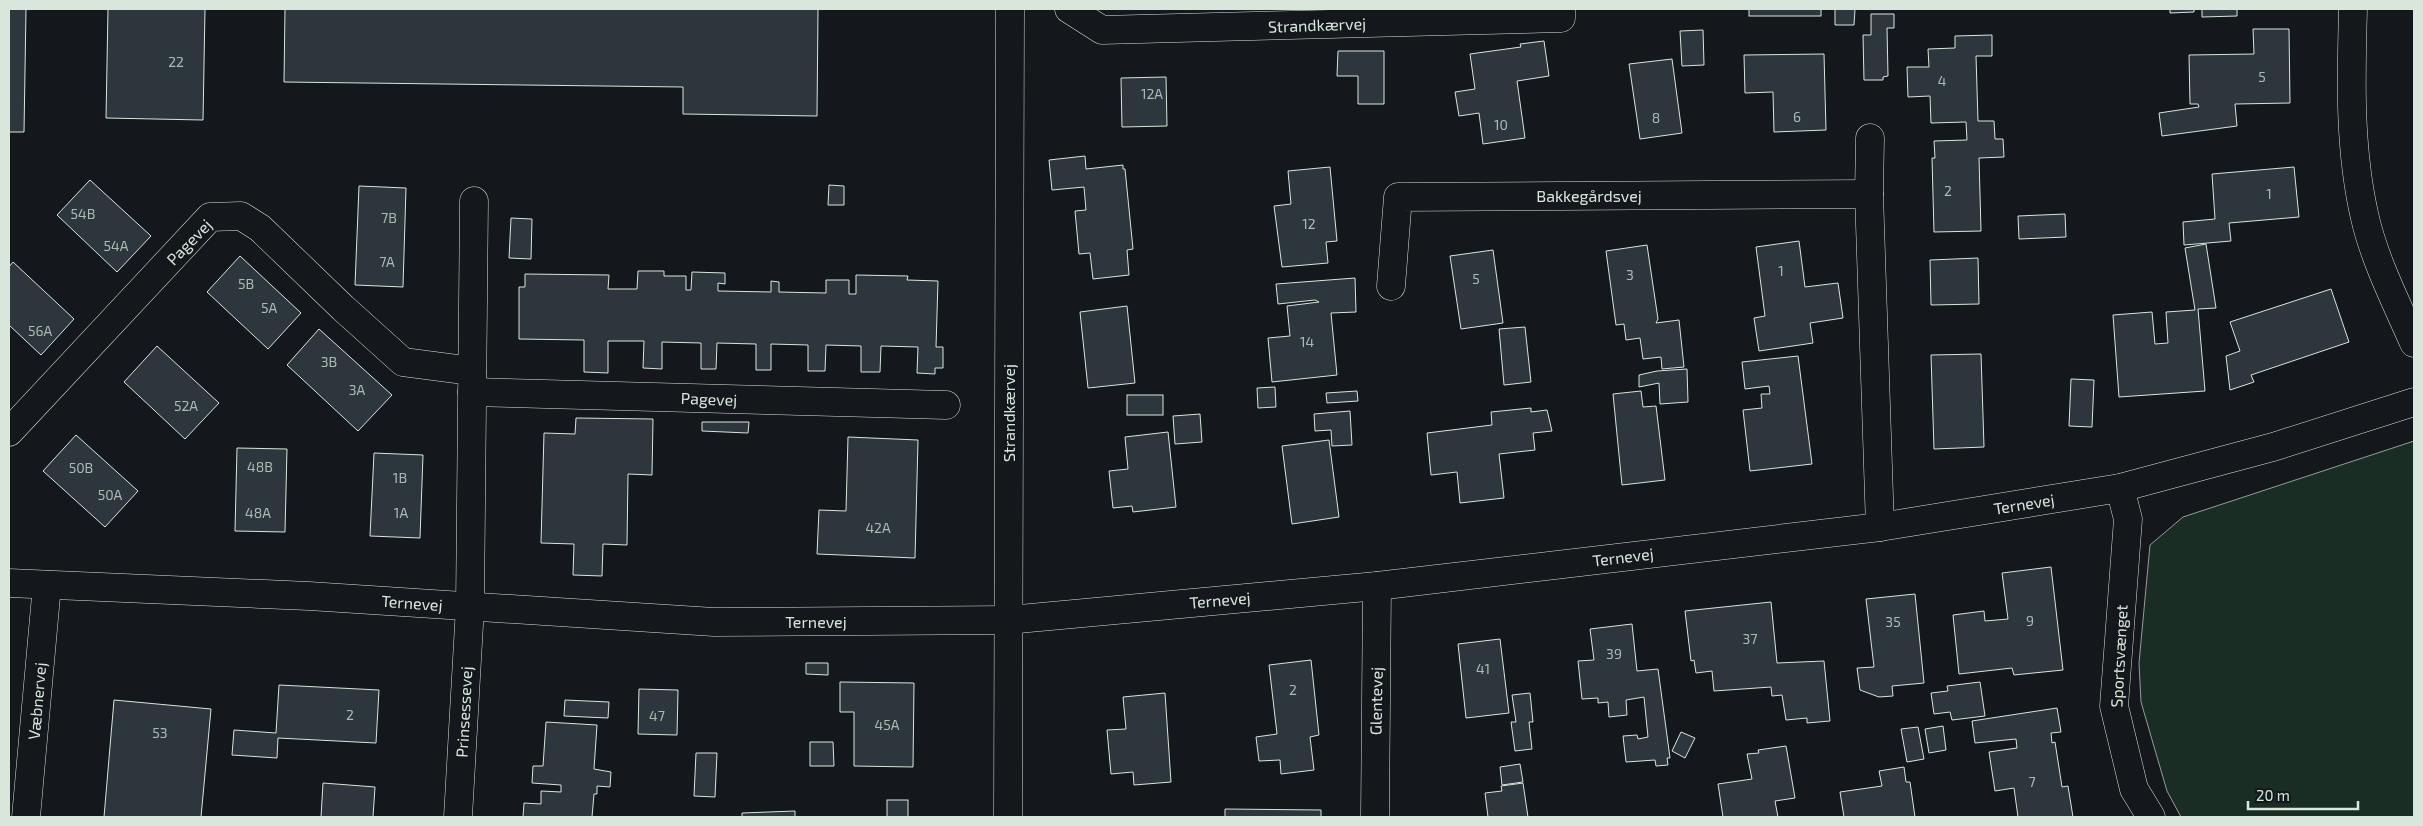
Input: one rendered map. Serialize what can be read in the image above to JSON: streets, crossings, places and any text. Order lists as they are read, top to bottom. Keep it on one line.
{"streets":{"street":["Strandkærvej","Bakkegårdsvej","Pagevej","Ternevej","Sportsvænget","Væbnervej","Glentevej","Prinsessevej"]},"crossings":[["Strandkærvej","Ternevej"],["Ternevej","Sportsvænget"],["Ternevej","Væbnervej"],["Ternevej","Glentevej"],["Ternevej","Prinsessevej"]],"house_numbers":["22","5","4","12A","6","8","10","2","1","54B","7B","12","54A","7A","1","3","5","5B","5A","56A","14","3B","3A","52A","48B","50B","1B","50A","48A","1A","42A","9","35","37","39","41","2","2","47","45A","53","7"],"scale_bar":"20 m"}
